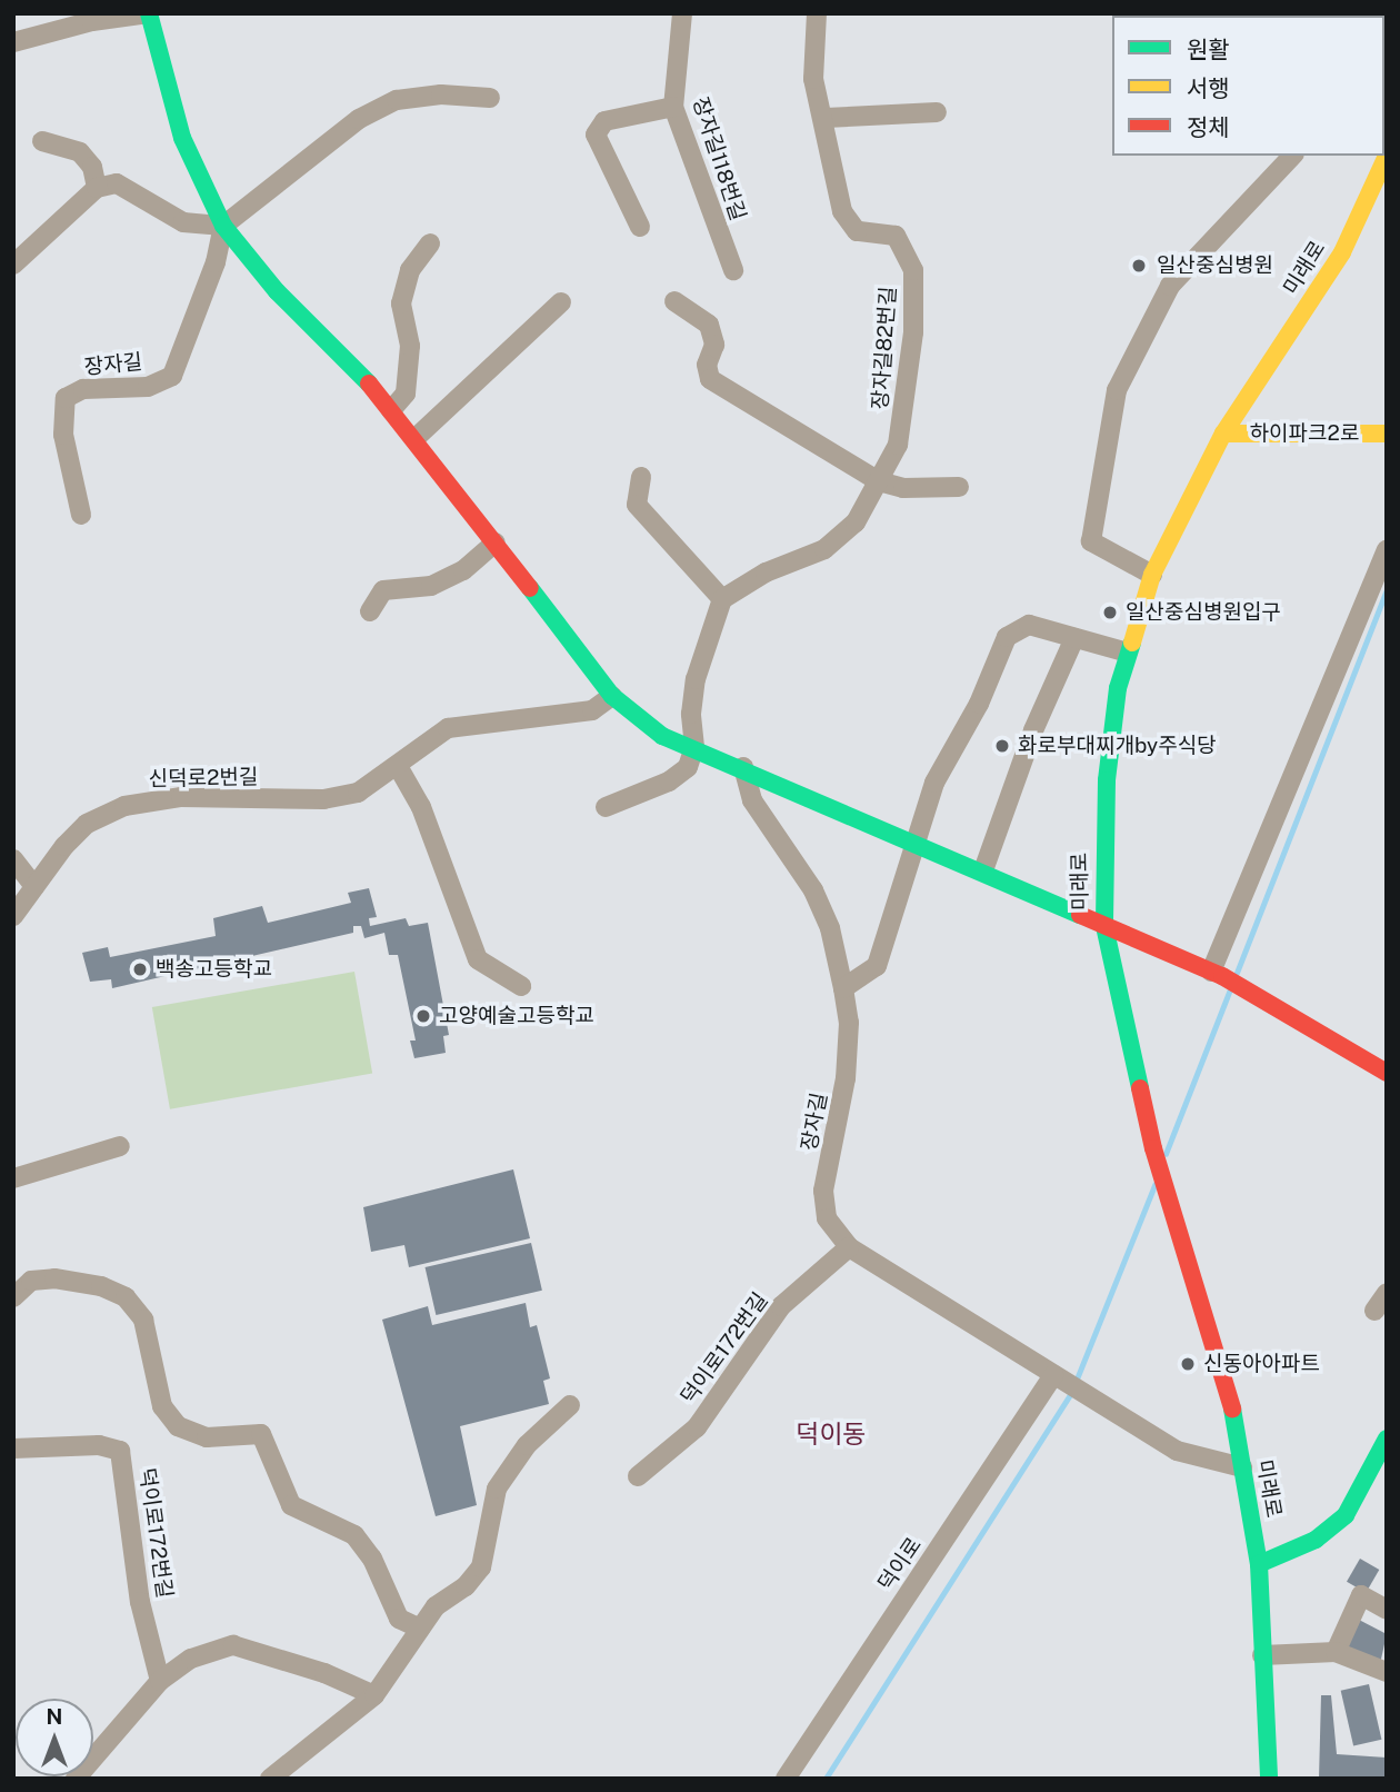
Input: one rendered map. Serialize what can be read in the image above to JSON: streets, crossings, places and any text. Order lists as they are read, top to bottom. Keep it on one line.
{"streets":{"street":["장자길118번길","미래로","장자길82번길","장자길","하이파크2로","신덕로2번길","덕이로172번길","덕이로"]},"crossings":[["미래로","장자길"],["미래로","하이파크2로"],["장자길","덕이로172번길"],["장자길","덕이로"]],"districts":["덕이동"],"places":["일산중심병원","일산중심병원입구","화로부대찌개by주식당","백송고등학교","고양예술고등학교","신동아아파트"],"legend":["원활","서행","정체"],"north":"top"}
